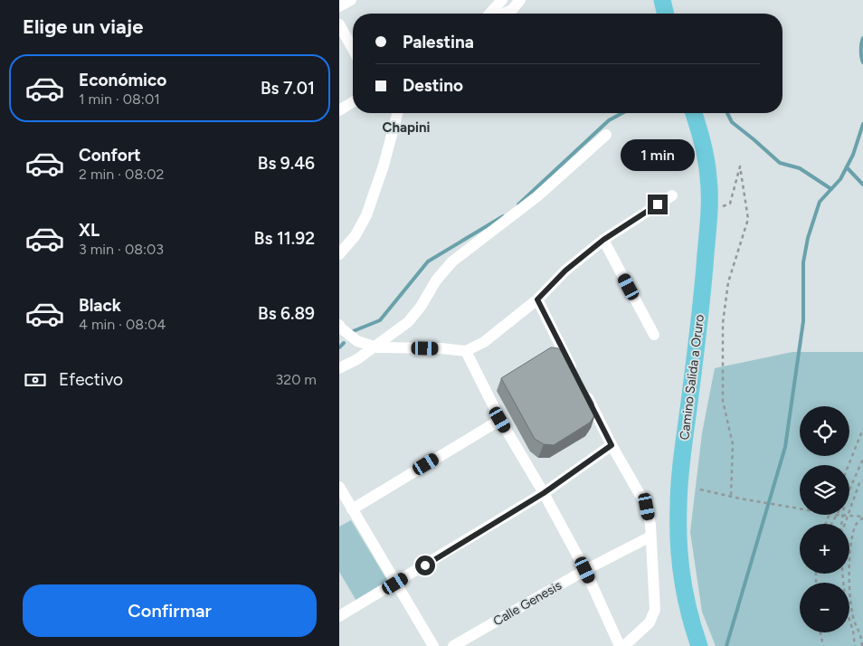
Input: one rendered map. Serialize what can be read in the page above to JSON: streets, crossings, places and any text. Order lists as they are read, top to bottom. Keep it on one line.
{"streets":{"highway":["Camino Salida a Oruro"],"street":["Calle Genesis"]},"districts":["Chapini"],"page":{"heading":"Elige un viaje","banner":["Palestina","Destino"],"list":[{"name":"Económico","note":"1 min · 08:01","value":"Bs 7.01"},{"name":"Confort","note":"2 min · 08:02","value":"Bs 9.46"},{"name":"XL","note":"3 min · 08:03","value":"Bs 11.92"},{"name":"Black","note":"4 min · 08:04","value":"Bs 6.89"}],"bubble":"1 min","pay":["Efectivo","320 m"],"map_buttons":["+","−"],"buttons":"Confirmar"}}
